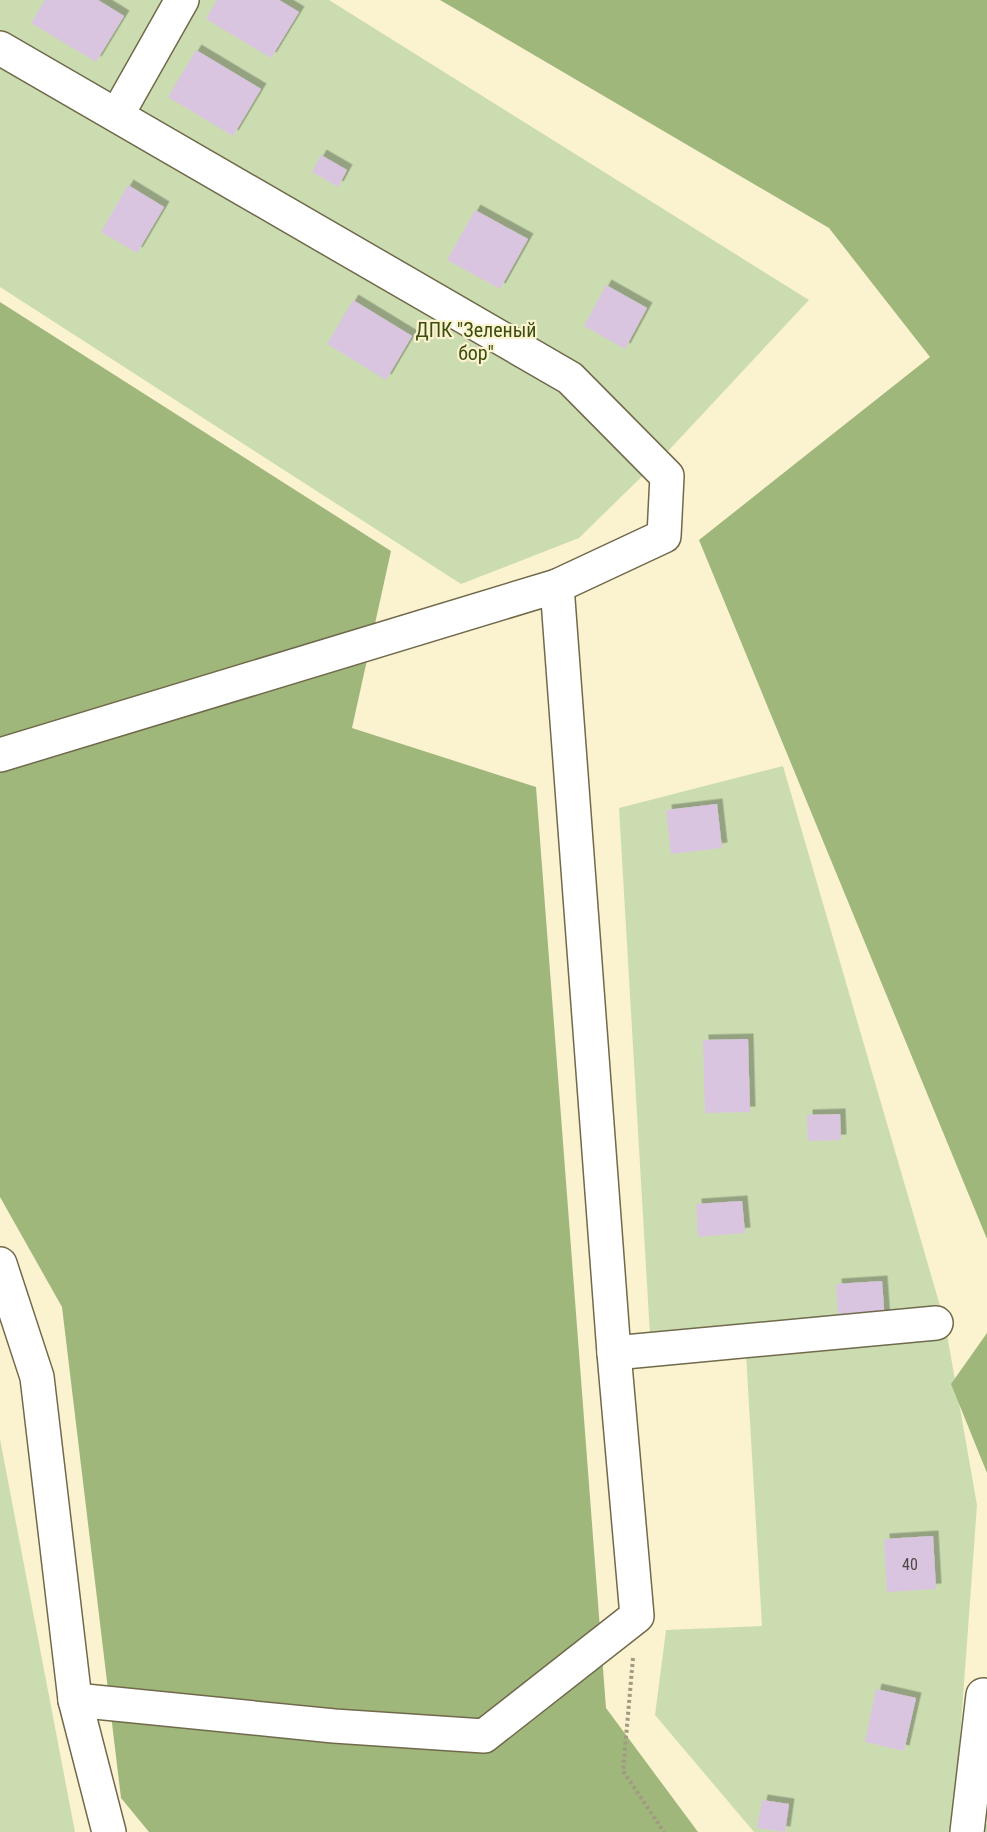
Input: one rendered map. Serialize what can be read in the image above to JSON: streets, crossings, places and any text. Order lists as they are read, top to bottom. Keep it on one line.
{"parks":["ДПК \"Зеленый бор\""],"house_numbers":["40"]}
